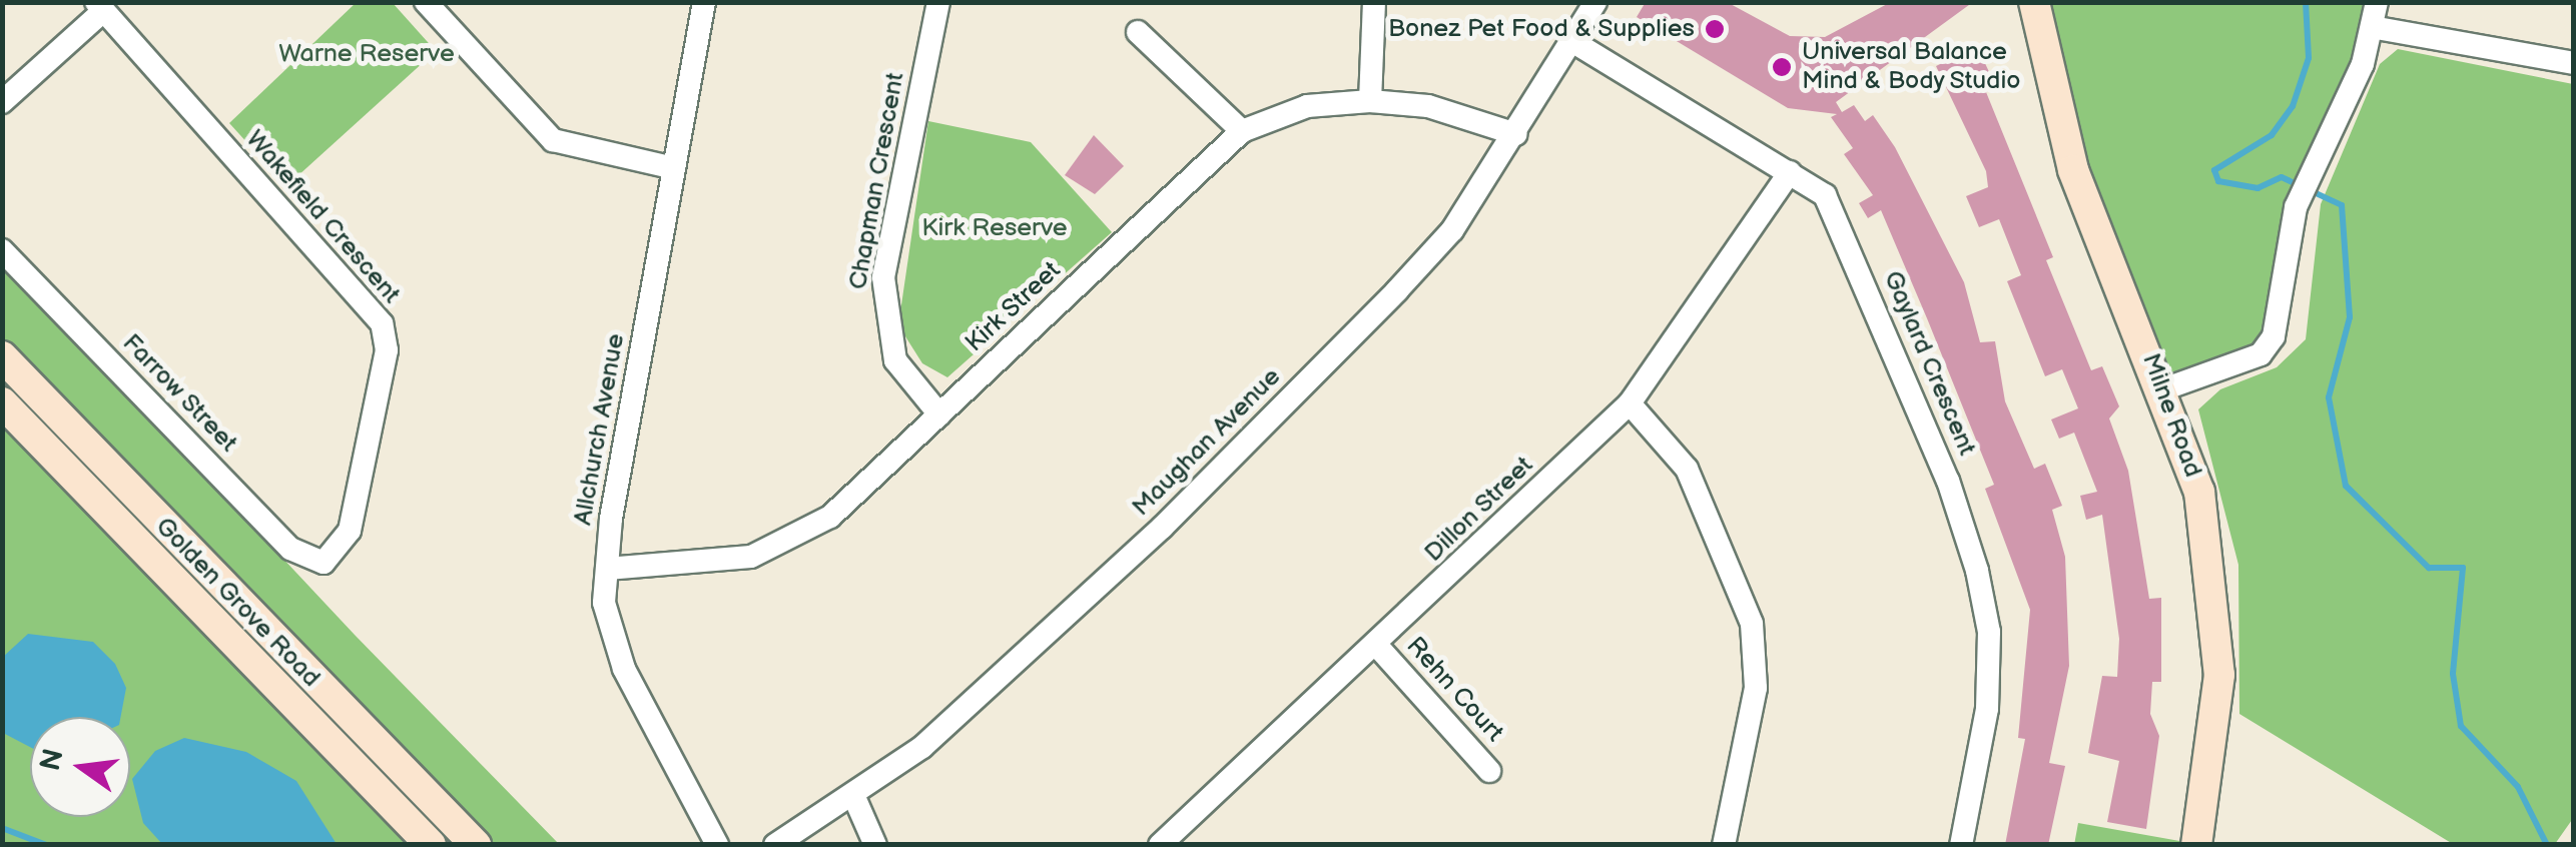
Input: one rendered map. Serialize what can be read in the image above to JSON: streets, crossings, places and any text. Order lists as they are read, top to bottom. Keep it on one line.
{"streets":{"main road":["Milne Road","Golden Grove Road"],"street":["Chapman Crescent","Wakefield Crescent","Kirk Street","Gaylard Crescent","Farrow Street","Allchurch Avenue","Maughan Avenue","Dillon Street","Rehn Court"]},"crossings":[["Chapman Crescent","Kirk Street"],["Wakefield Crescent","Farrow Street"],["Kirk Street","Allchurch Avenue"],["Kirk Street","Maughan Avenue"],["Gaylard Crescent","Maughan Avenue"],["Gaylard Crescent","Dillon Street"],["Dillon Street","Rehn Court"]],"parks":["Warne Reserve","Kirk Reserve"],"places":["Bonez Pet Food & Supplies","Universal Balance Mind & Body Studio"],"north":"left"}
